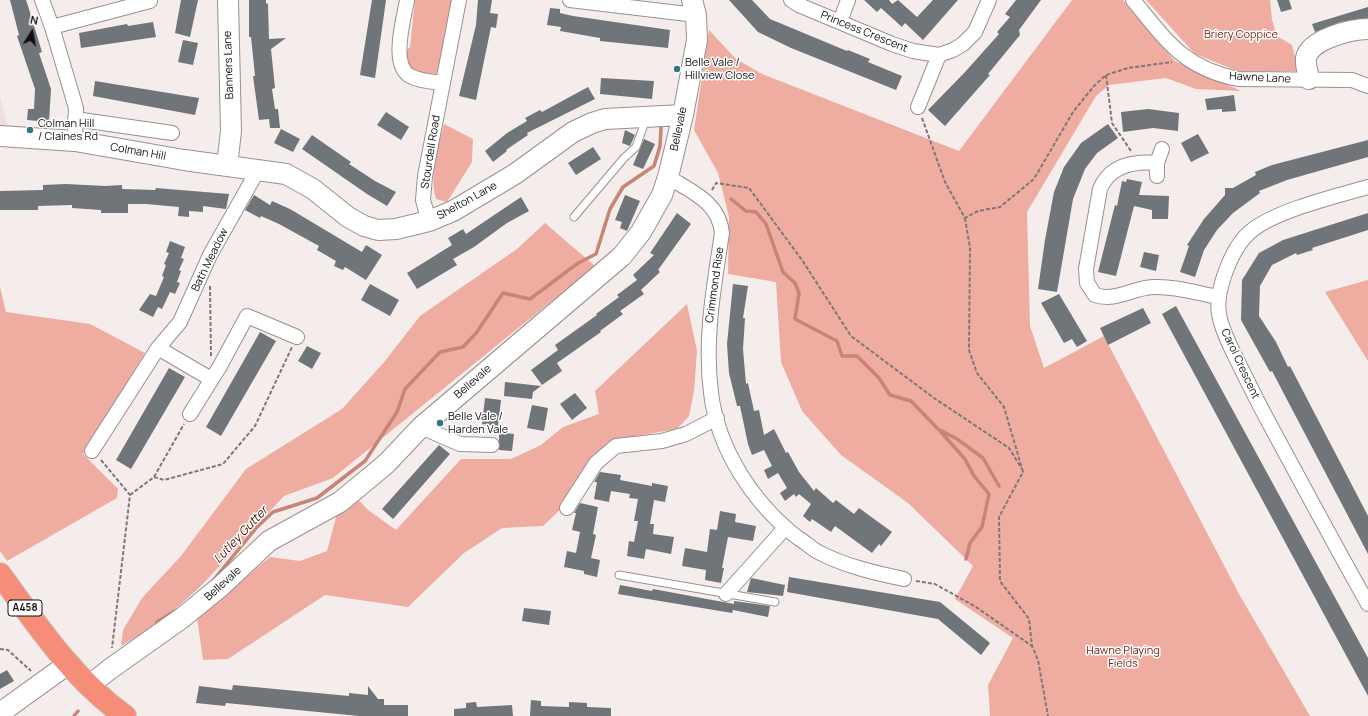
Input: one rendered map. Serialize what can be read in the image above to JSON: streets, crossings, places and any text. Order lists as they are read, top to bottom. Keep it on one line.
{"streets":{"highway":["A458"],"street":["Princess Crescent","Banners Lane","Hawne Lane","Bellevale","Colman Hill","Stourdell Road","Shelton Lane","Bath Meadow","Crimmond Rise","Carol Crescent"]},"crossings":[["Banners Lane","Colman Hill"],["Banners Lane","Shelton Lane"],["Bellevale","Shelton Lane"],["Bellevale","Crimmond Rise"],["Bellevale","A458"],["Colman Hill","Shelton Lane"],["Stourdell Road","Shelton Lane"],["Shelton Lane","Bath Meadow"]],"water":["Lutley Gutter"],"parks":["Briery Coppice","Hawne Playing Fields"],"places":["Belle Vale / Hillview Close","Colman Hill / Claines Rd","Belle Vale / Harden Vale"],"north":"top"}
